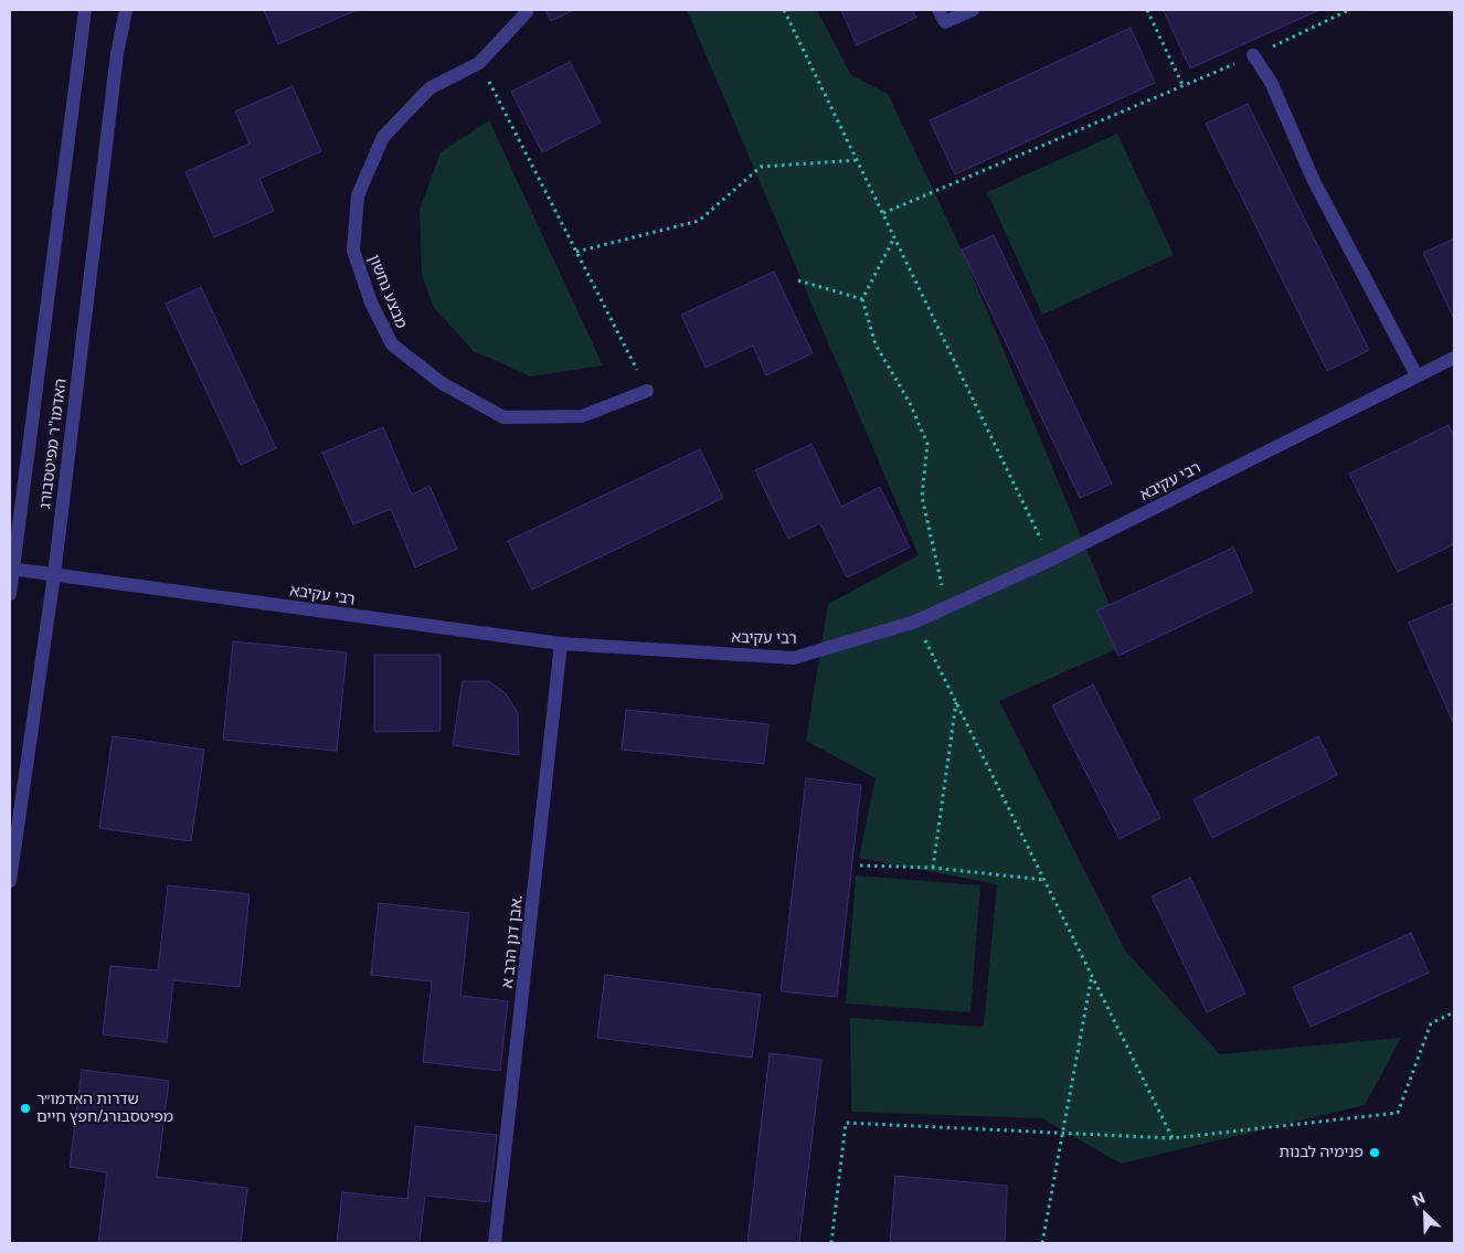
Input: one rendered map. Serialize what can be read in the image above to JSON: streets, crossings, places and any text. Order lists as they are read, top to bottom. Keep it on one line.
{"streets":{"street":["מבצע נחשון","האדמו\"ר מפיטסבורג","רבי עקיבא","אבן דנן הרב א."]},"crossings":[["האדמו\"ר מפיטסבורג","רבי עקיבא"],["רבי עקיבא","אבן דנן הרב א."]],"places":["שדרות האדמו״ר מפיטסבורג/חפץ חיים","פנימיה לבנות"],"north":"top left"}
